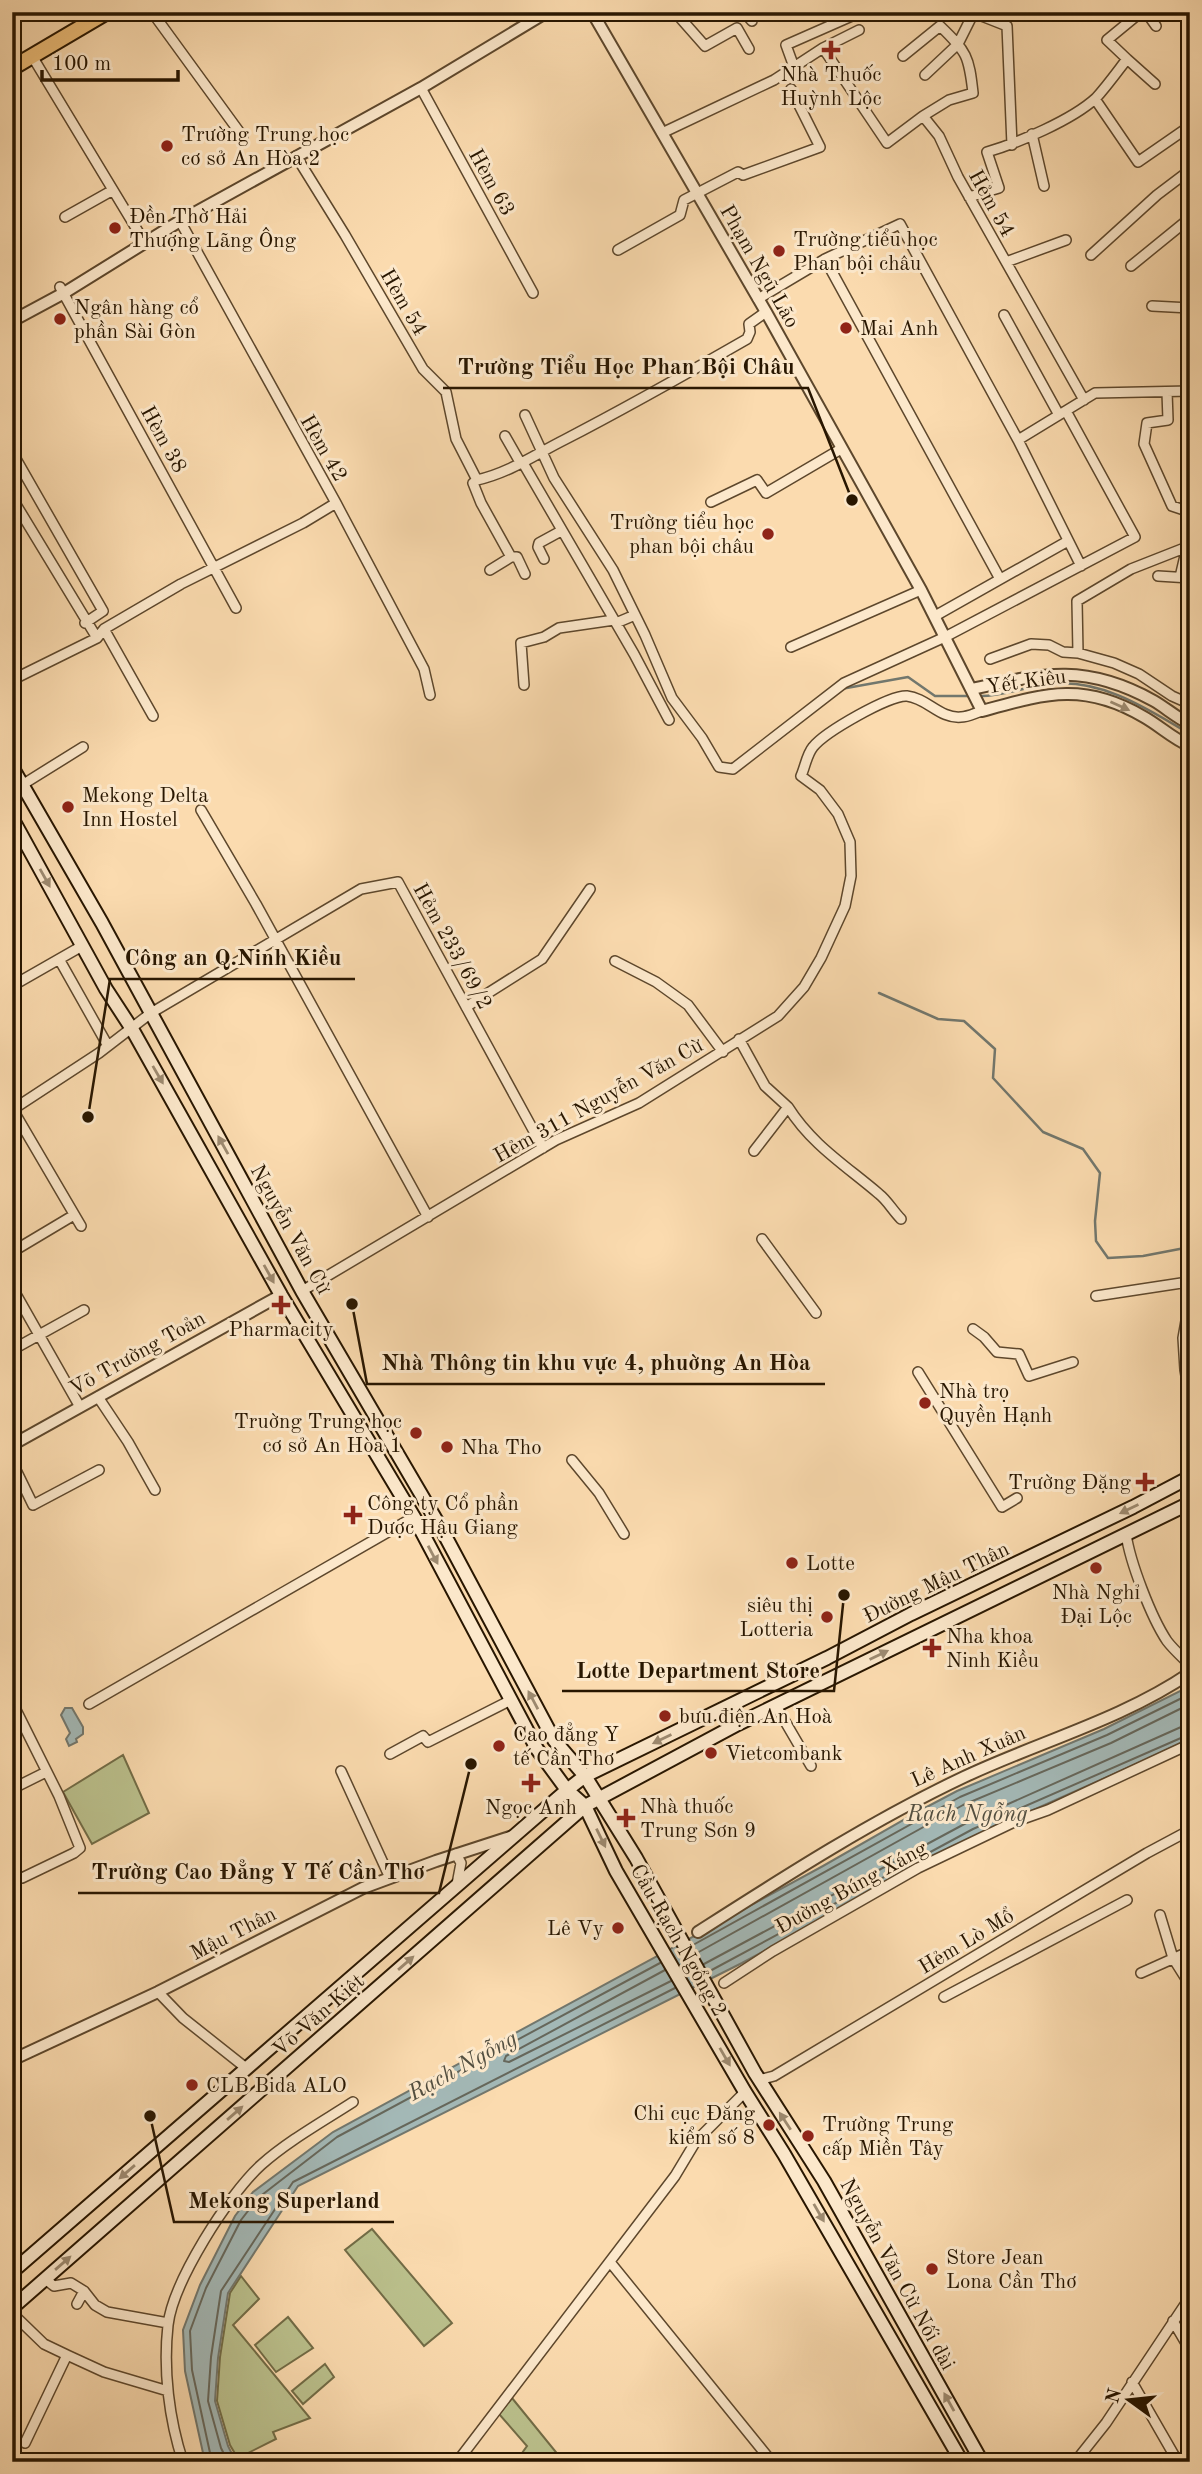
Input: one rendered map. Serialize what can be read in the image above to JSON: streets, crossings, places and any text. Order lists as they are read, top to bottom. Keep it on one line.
{"streets":{"main road":["Nguyễn Văn Cừ","Đường Mậu Thân","Cầu Rạch Ngổng 2","Võ Văn Kiệt","Nguyễn Văn Cừ Nối dài"],"street":["Hèm 63","Hẻm 54","Phạm Ngũ Lão","Hèm 54","Hèm 38","Hèm 42","Yết Kiêu","Hẻm 233/69/2","Hẻm 311 Nguyễn Văn Cừ","Võ Trường Toản","Lê Anh Xuân","Đường Búng Xáng","Mậu Thân","Hẻm Lò Mổ"]},"crossings":[["Phạm Ngũ Lão","Yết Kiêu"],["Yết Kiêu","Hẻm 311 Nguyễn Văn Cừ"],["Hẻm 233/69/2","Hẻm 311 Nguyễn Văn Cừ"],["Hẻm 233/69/2","Nguyễn Văn Cừ"],["Hẻm 311 Nguyễn Văn Cừ","Nguyễn Văn Cừ"],["Nguyễn Văn Cừ","Võ Trường Toản"],["Nguyễn Văn Cừ","Đường Mậu Thân"],["Nguyễn Văn Cừ","Cầu Rạch Ngổng 2"],["Nguyễn Văn Cừ","Võ Văn Kiệt"],["Đường Mậu Thân","Cầu Rạch Ngổng 2"],["Đường Mậu Thân","Võ Văn Kiệt"],["Mậu Thân","Võ Văn Kiệt"],["Cầu Rạch Ngổng 2","Hẻm Lò Mổ"],["Cầu Rạch Ngổng 2","Võ Văn Kiệt"],["Cầu Rạch Ngổng 2","Nguyễn Văn Cừ Nối dài"],["Hẻm Lò Mổ","Nguyễn Văn Cừ Nối dài"]],"water":["Rạch Ngỗng"],"places":{"health":["Nhà Thuốc Huỳnh Lộc","Pharmacity","Trường Đặng","Công ty Cổ phần Dược Hậu Giang","Nha khoa Ninh Kiều","Ngọc Anh","Nhà thuốc Trung Sơn 9"],"other":["Trường Trung học cơ sở An Hòa 2","Đền Thờ Hải Thượng Lãng Ông","Trường tiểu học Phan bội châu","Ngân hàng cổ phần Sài Gòn","Mai Anh","Trường Tiểu Học Phan Bội Châu","Trường tiểu học phan bội châu","Mekong Delta Inn Hostel","Công an Q.Ninh Kiều","Nhà Thông tin khu vực 4, phuờng An Hòa","Nhà trọ Quyền Hạnh","Truờng Trung học cơ sở An Hòa 1","Nha Tho","Lotte","Nhà Nghỉ Đại Lộc","Lotte Department Store","siêu thị Lotteria","bưu điện An Hoà","Cao đẳng Y tế Cần Thơ","Vietcombank","Trường Cao Đẳng Y Tế Cần Thơ","Lê Vy","CLB Bida ALO","Mekong Superland","Chi cục Đăng kiểm số 8","Trường Trung cấp Miền Tây","Store Jean Lona Cần Thơ"]},"scale_bar":"100 m","north":"left"}
